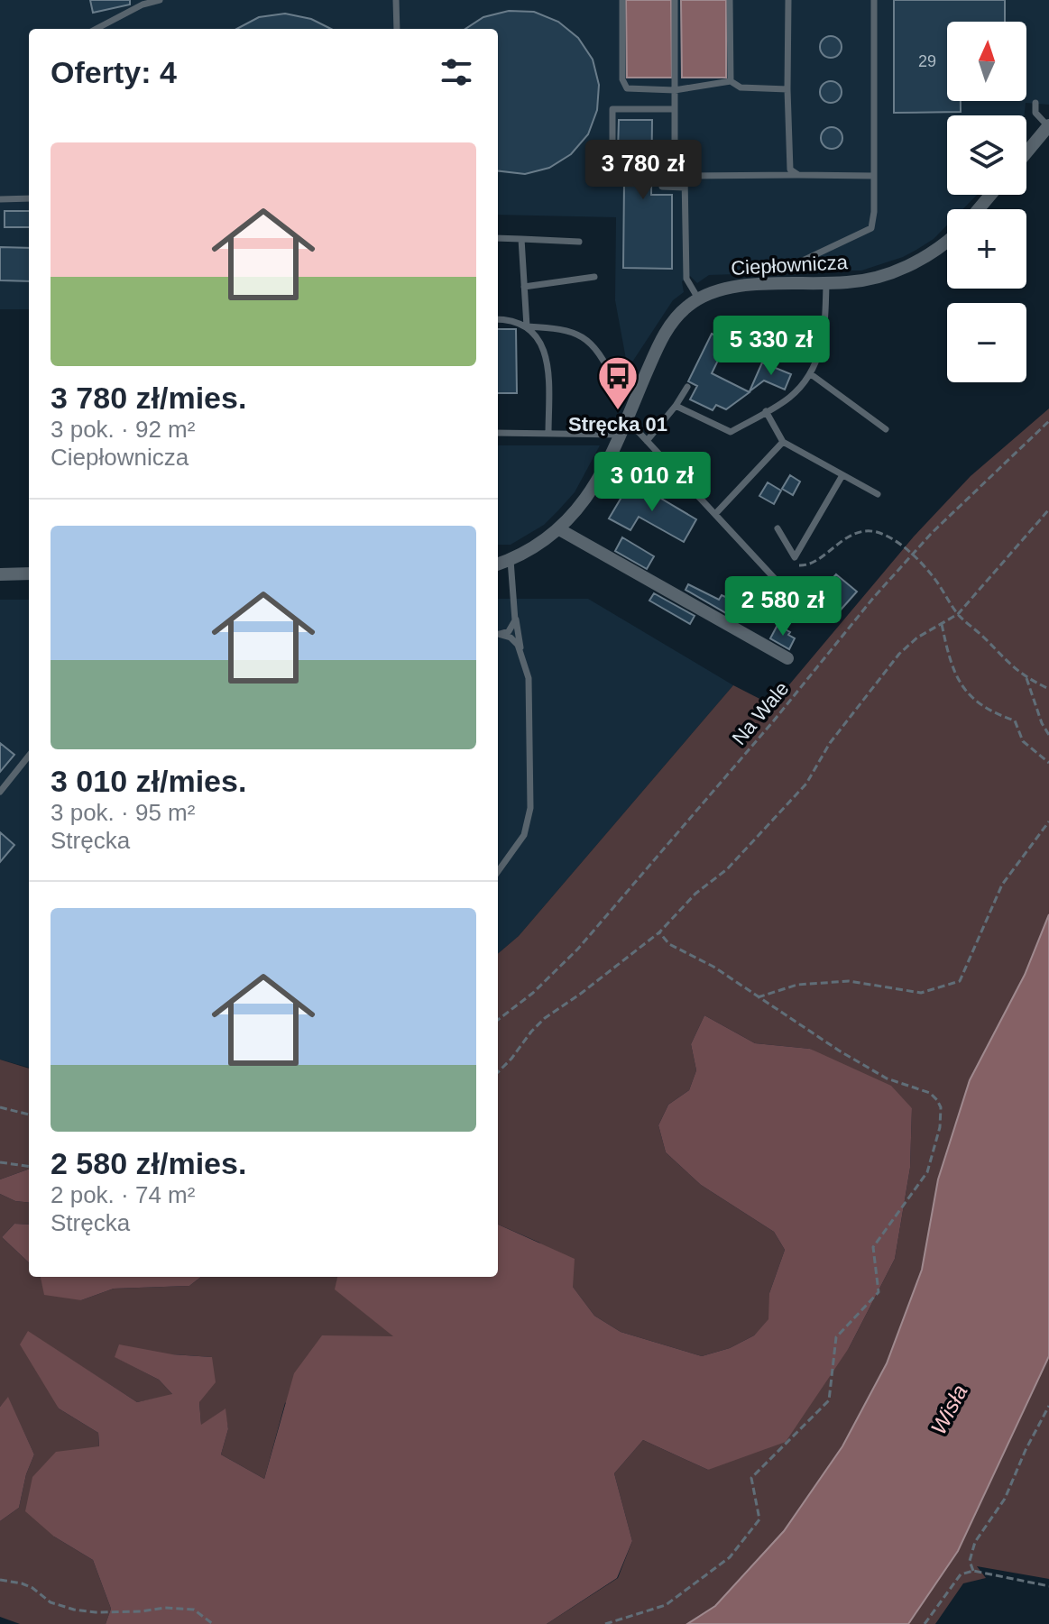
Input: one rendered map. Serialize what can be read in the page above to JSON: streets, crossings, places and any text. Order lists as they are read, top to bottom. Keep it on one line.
{"streets":{"street":["Ciepłownicza"],"path":["Na Wale"]},"water":["Wisła"],"places":{"bus stop":["Stręcka 01"]},"house_numbers":["29"],"north":"top","page":{"map_buttons":["+","−"],"heading":"Oferty: 4","list":[{"name":"3 780 zł/mies.","note":"3 pok. · 92 m² · Ciepłownicza"},{"name":"3 010 zł/mies.","note":"3 pok. · 95 m² · Stręcka"},{"name":"2 580 zł/mies.","note":"2 pok. · 74 m² · Stręcka"}],"price":["3 780 zł","5 330 zł","3 010 zł","2 580 zł"]}}
